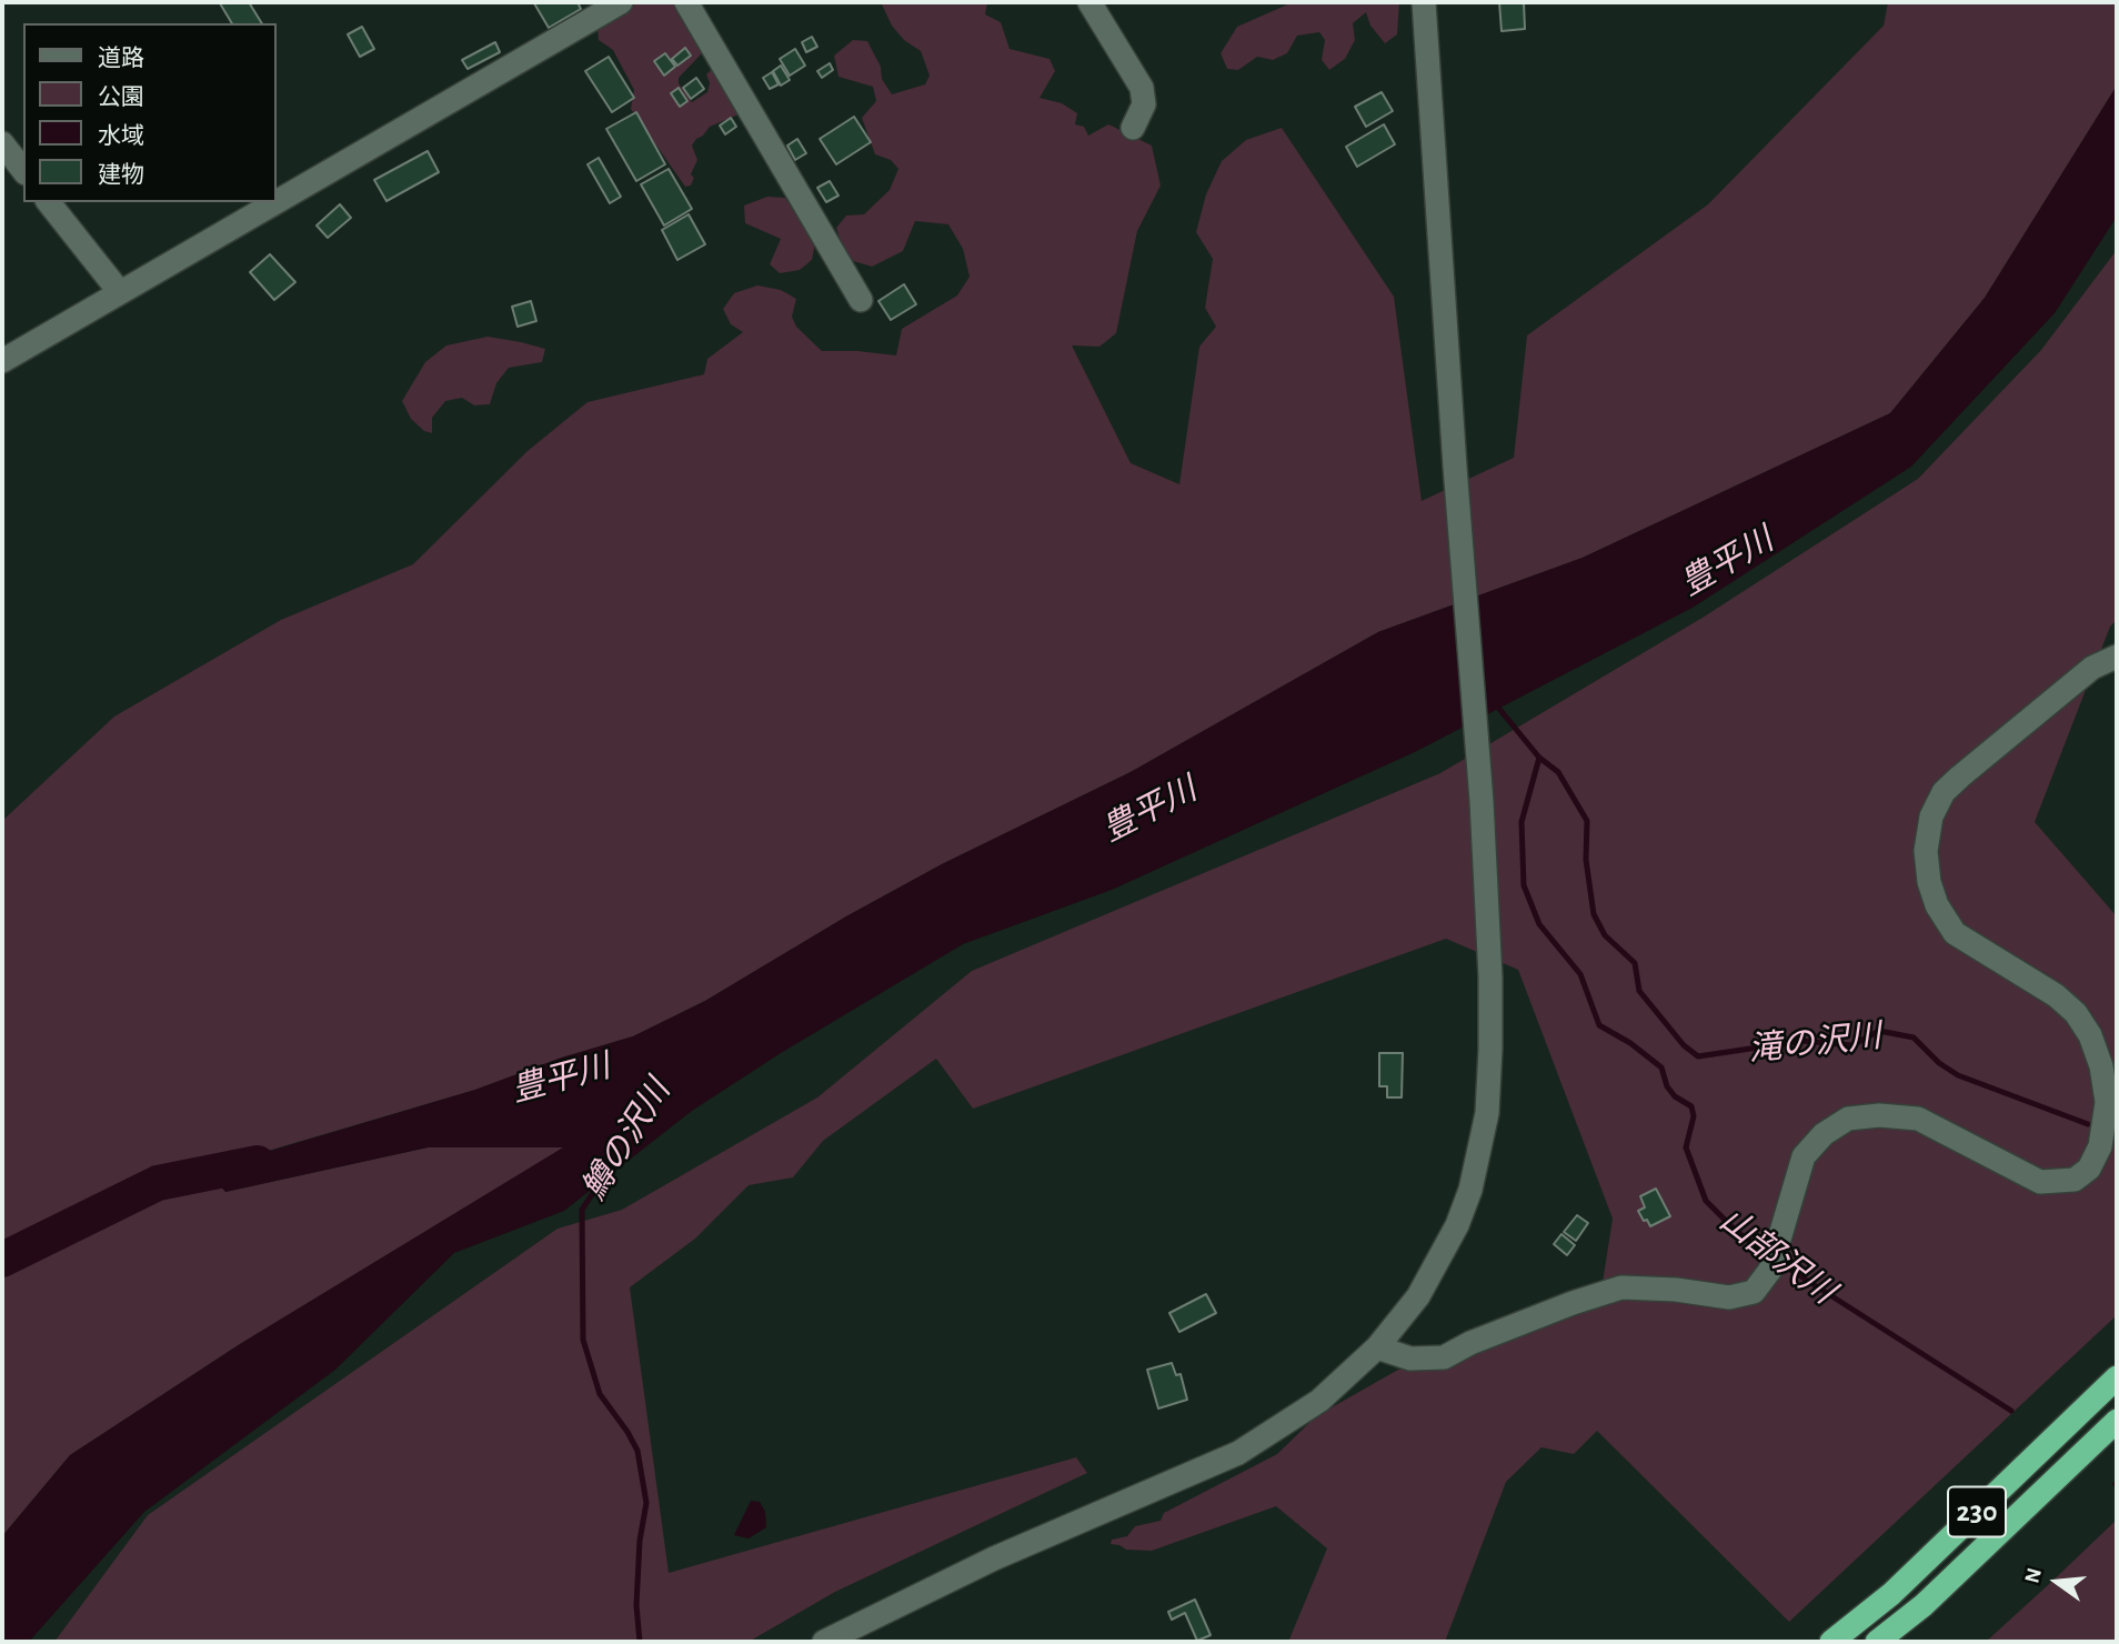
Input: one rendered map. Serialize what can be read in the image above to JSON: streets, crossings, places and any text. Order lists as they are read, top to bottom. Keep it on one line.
{"streets":{"highway":["230"]},"water":["豊平川","滝の沢川","鱒の沢川","山部沢川"],"legend":["道路","公園","水域","建物"],"north":"left"}
